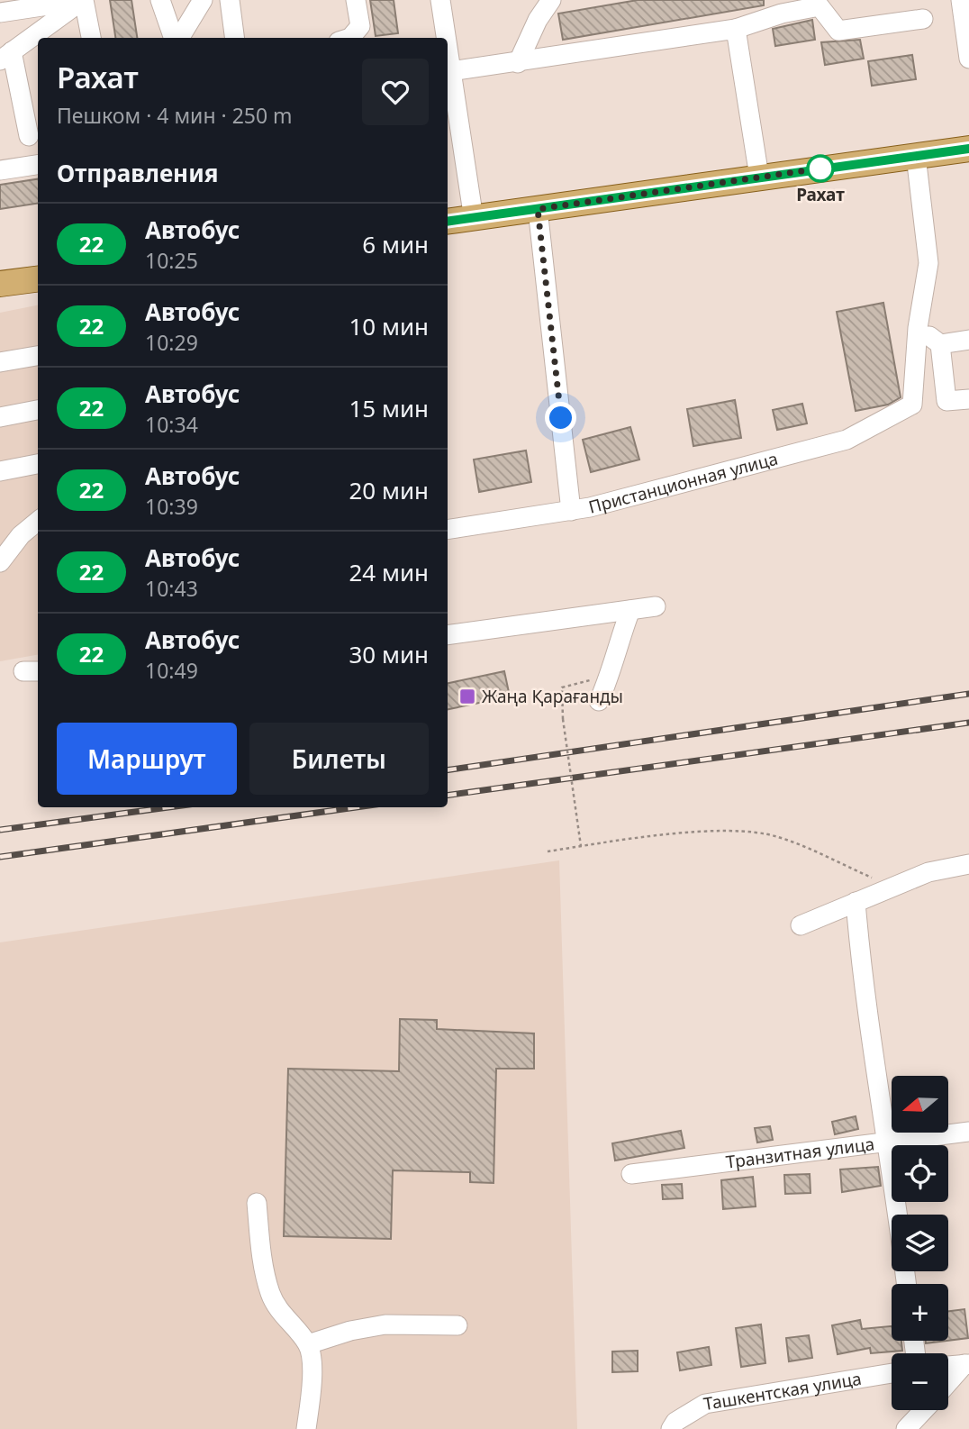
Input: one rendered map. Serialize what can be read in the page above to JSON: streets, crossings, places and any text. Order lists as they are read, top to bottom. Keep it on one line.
{"streets":{"street":["Пристанционная улица","Транзитная улица","Ташкентская улица"]},"places":{"other":["Рахат"],"transit":["Жаңа Қарағанды"]},"lines":["bus line 22"],"north":"left","page":{"heading":[["Рахат","Пешком · 4 мин · 250 m"],"Отправления"],"list":[{"mark":"22","name":"Автобус","note":"10:25","value":"6 мин"},{"mark":"22","name":"Автобус","note":"10:29","value":"10 мин"},{"mark":"22","name":"Автобус","note":"10:34","value":"15 мин"},{"mark":"22","name":"Автобус","note":"10:39","value":"20 мин"},{"mark":"22","name":"Автобус","note":"10:43","value":"24 мин"},{"mark":"22","name":"Автобус","note":"10:49","value":"30 мин"}],"buttons":["Маршрут","Билеты"],"map_buttons":["+","−"]}}
